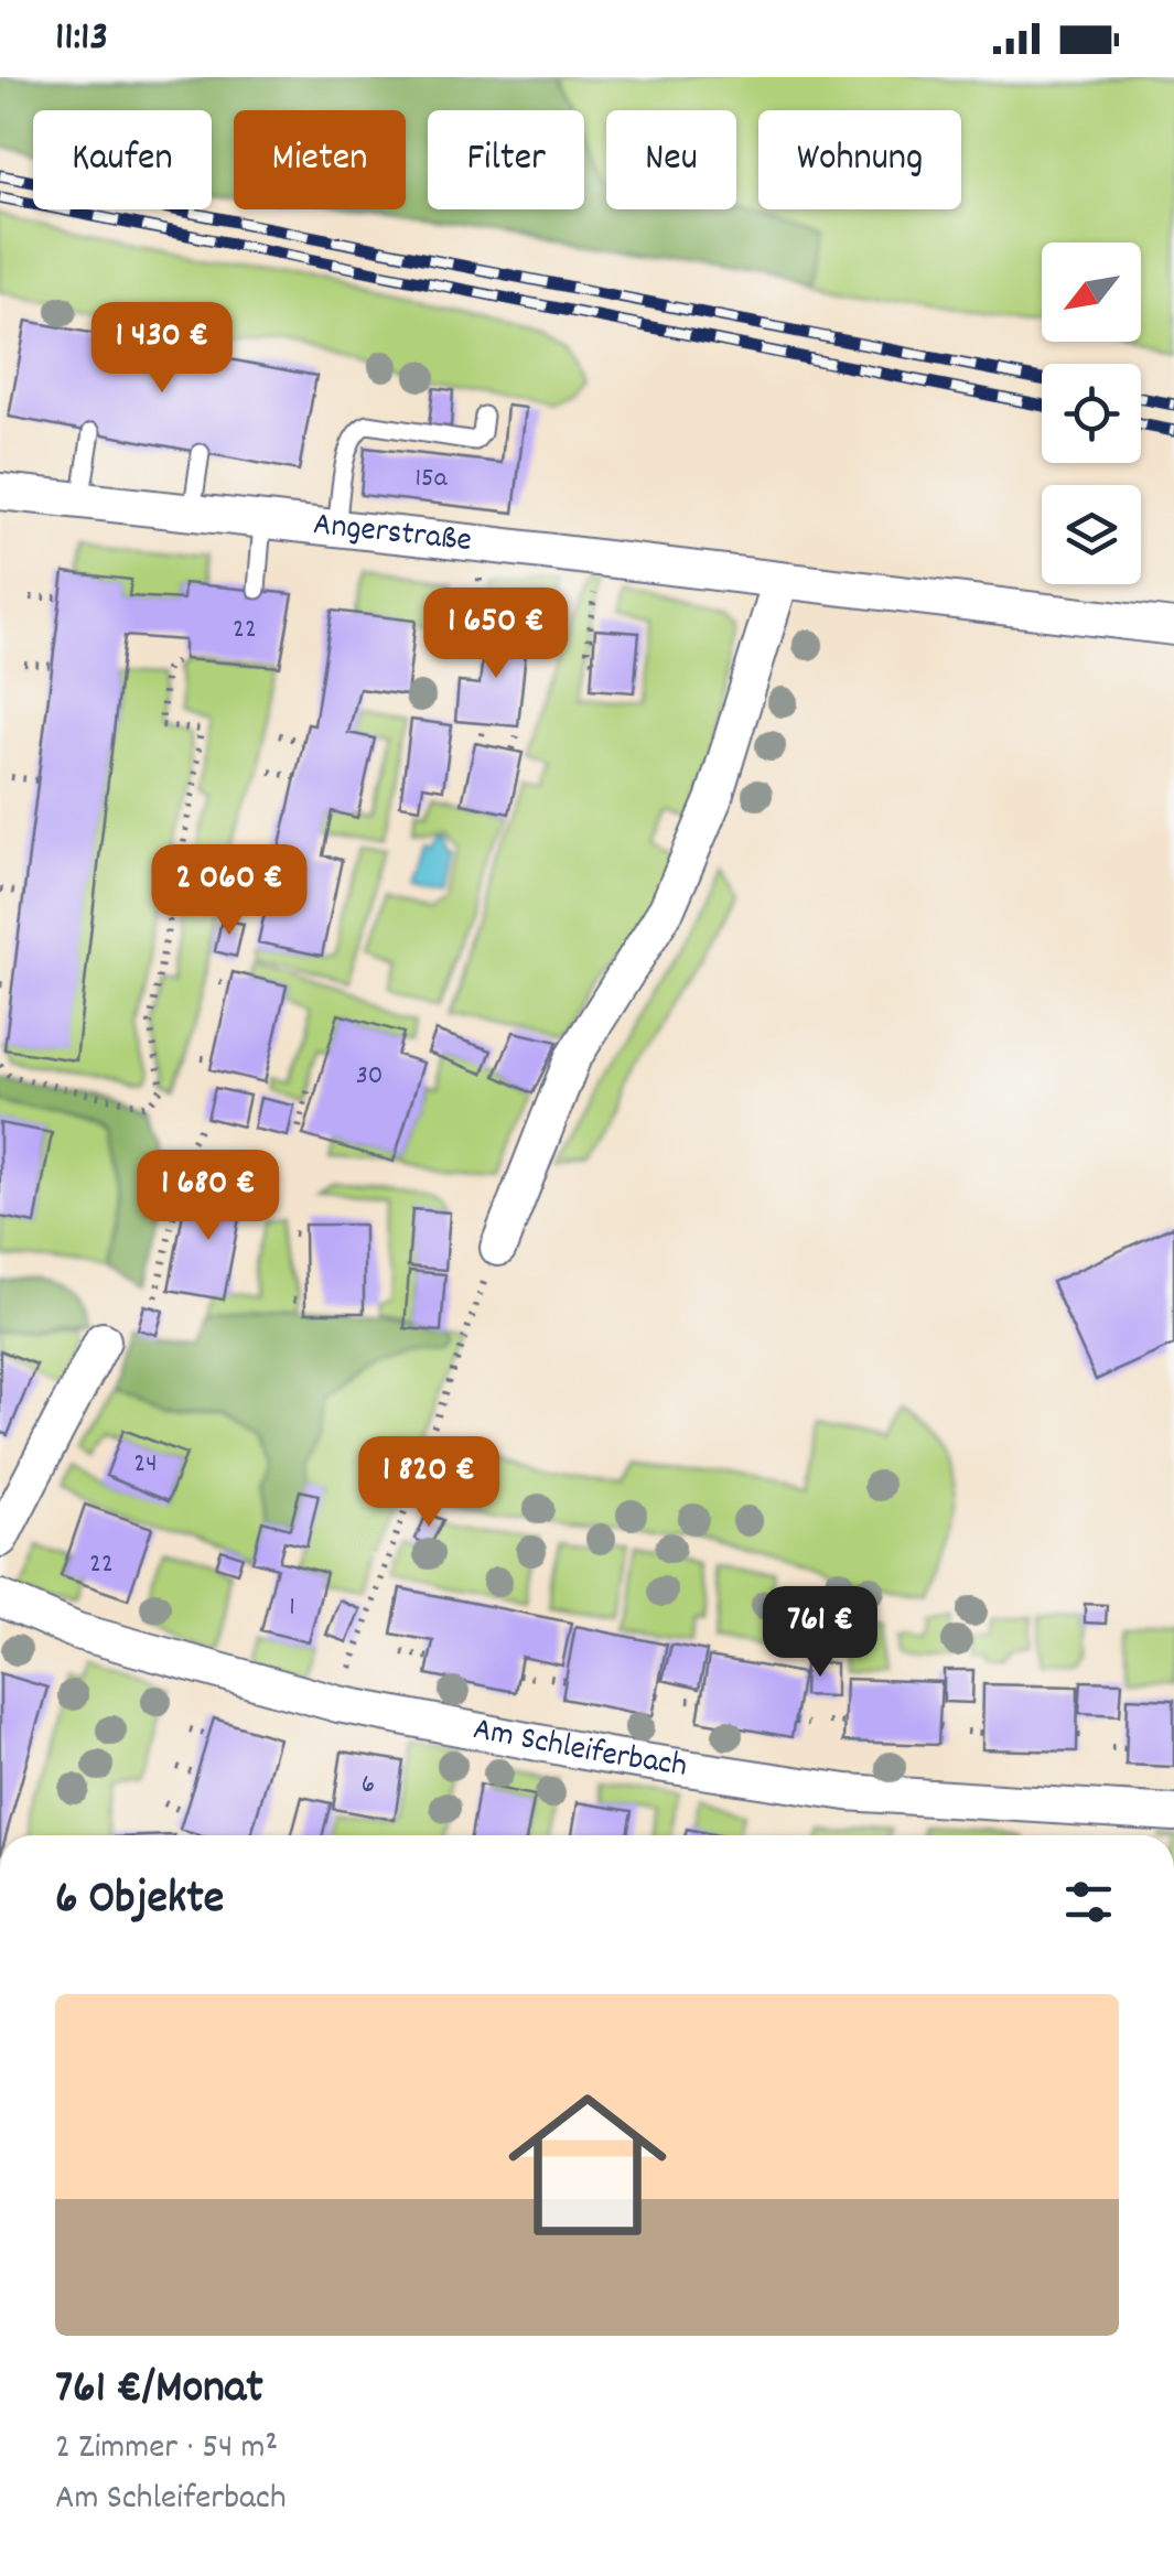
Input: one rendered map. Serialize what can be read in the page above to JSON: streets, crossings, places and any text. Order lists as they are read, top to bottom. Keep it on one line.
{"streets":{"street":["Angerstraße","Am Schleiferbach"]},"house_numbers":["15a","22","30","24","22","1","6"],"north":"bottom left","page":{"status":"11:13","chip":["Kaufen","Mieten","Filter","Neu","Wohnung"],"price":["1 430 €","1 650 €","2 060 €","1 680 €","1 820 €","761 €"],"heading":"6 Objekte","list":[{"name":"761 €/Monat","note":"2 Zimmer · 54 m² · Am Schleiferbach"}]}}
